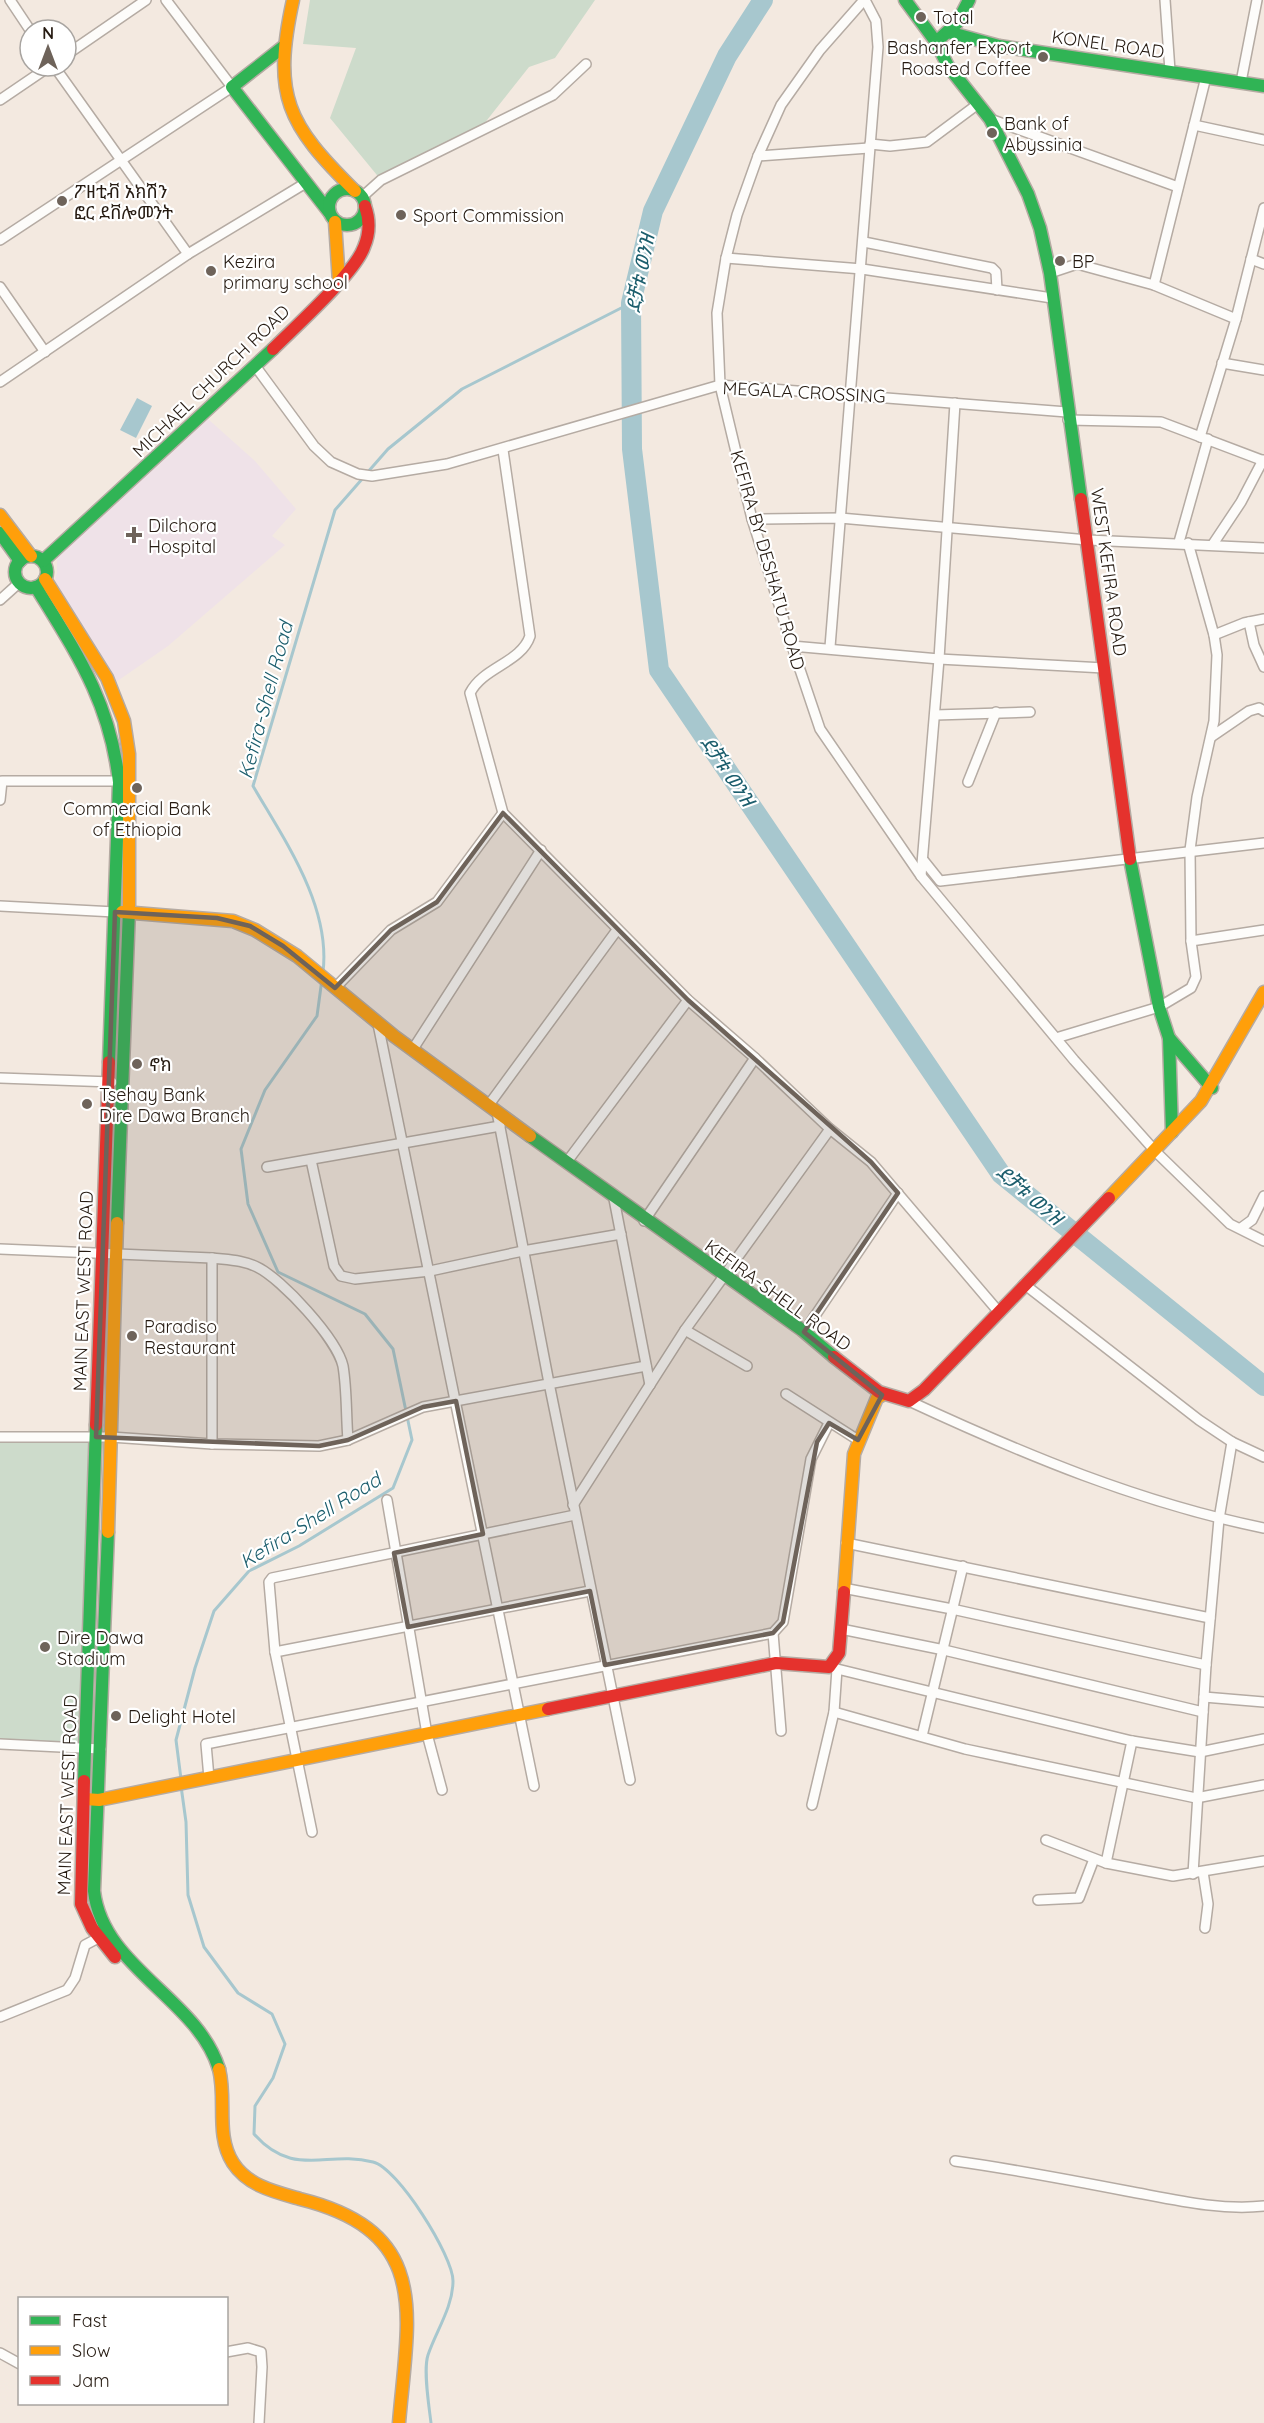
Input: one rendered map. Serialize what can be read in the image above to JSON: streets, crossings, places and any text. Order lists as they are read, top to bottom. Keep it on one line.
{"streets":{"main road":["KONEL ROAD","MICHAEL CHURCH ROAD","WEST KEFIRA ROAD","MAIN EAST WEST ROAD","KEFIRA-SHELL ROAD"],"street":["MEGALA CROSSING","KEFIRA BY DESHATU ROAD"]},"crossings":[["MICHAEL CHURCH ROAD","MEGALA CROSSING"],["MICHAEL CHURCH ROAD","MAIN EAST WEST ROAD"],["MEGALA CROSSING","KEFIRA BY DESHATU ROAD"],["MEGALA CROSSING","WEST KEFIRA ROAD"],["MAIN EAST WEST ROAD","KEFIRA-SHELL ROAD"]],"water":["ደቻቱ ወንዝ","Kefira-Shell Road"],"places":{"other":["Total","Bashanfer Export Roasted Coffee","Bank of Abyssinia","ፖዘቲቭ አክሽን ፎር ደቨሎመንት","Sport Commission","BP","Kezira primary school","Commercial Bank of Ethiopia","ኖክ","Tsehay Bank Dire Dawa Branch","Paradiso Restaurant","Dire Dawa Stadium","Delight Hotel"],"health":["Dilchora Hospital"]},"legend":["Fast","Slow","Jam"],"north":"top"}
